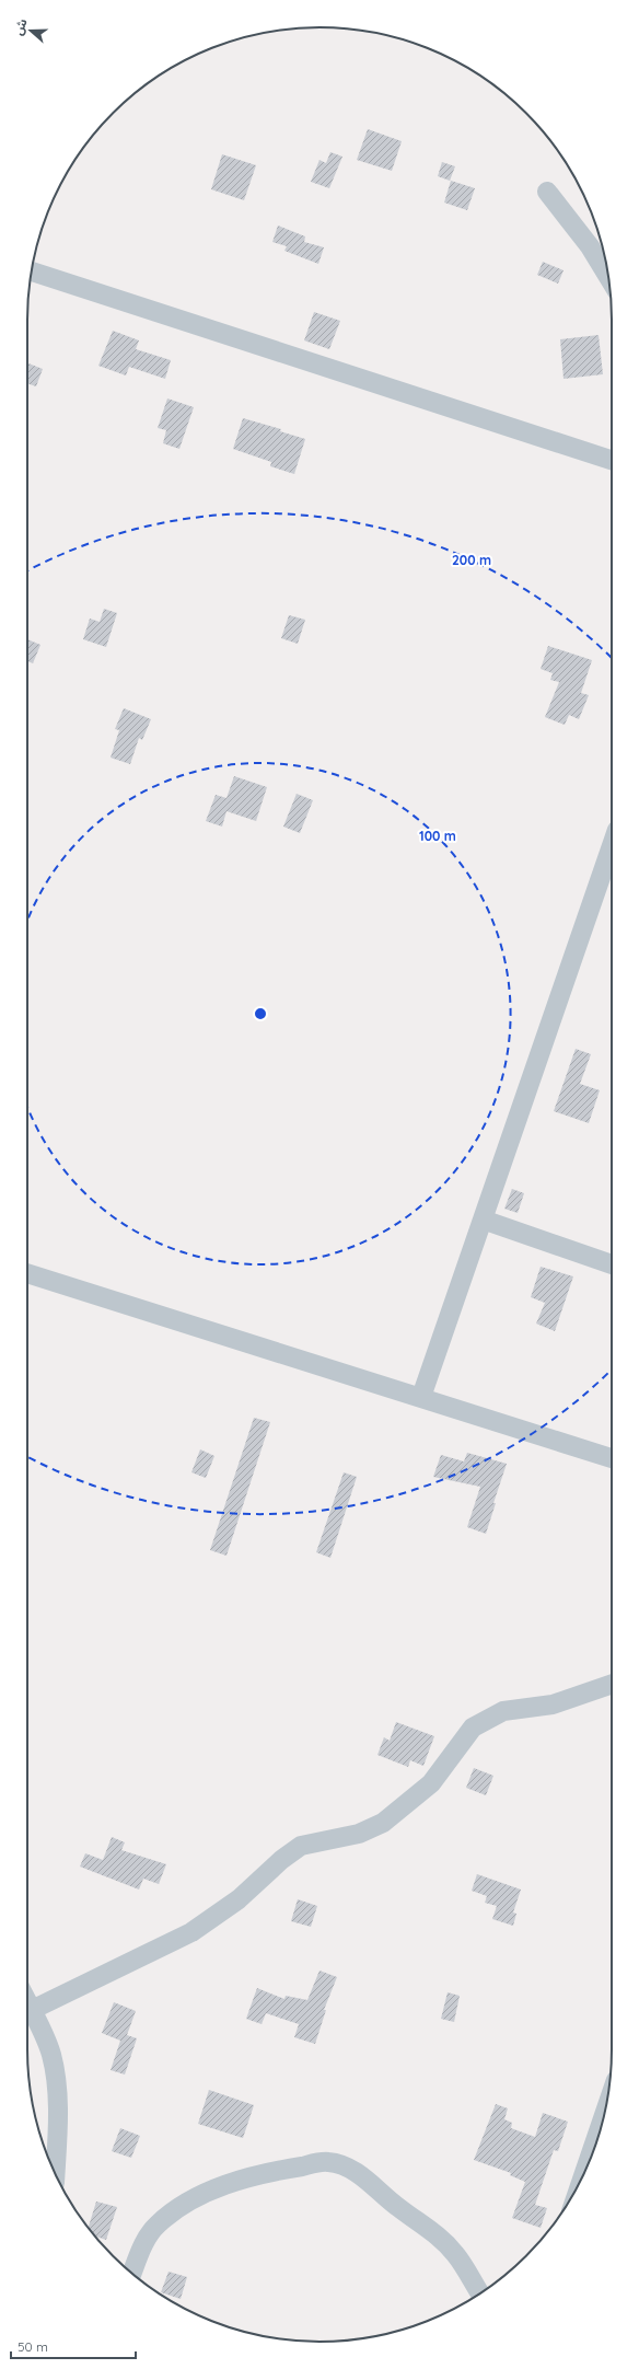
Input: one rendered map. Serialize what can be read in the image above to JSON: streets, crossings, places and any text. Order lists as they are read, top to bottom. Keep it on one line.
{"scale_bar":"50 m","north":"left","rings":["200 m","100 m"]}
